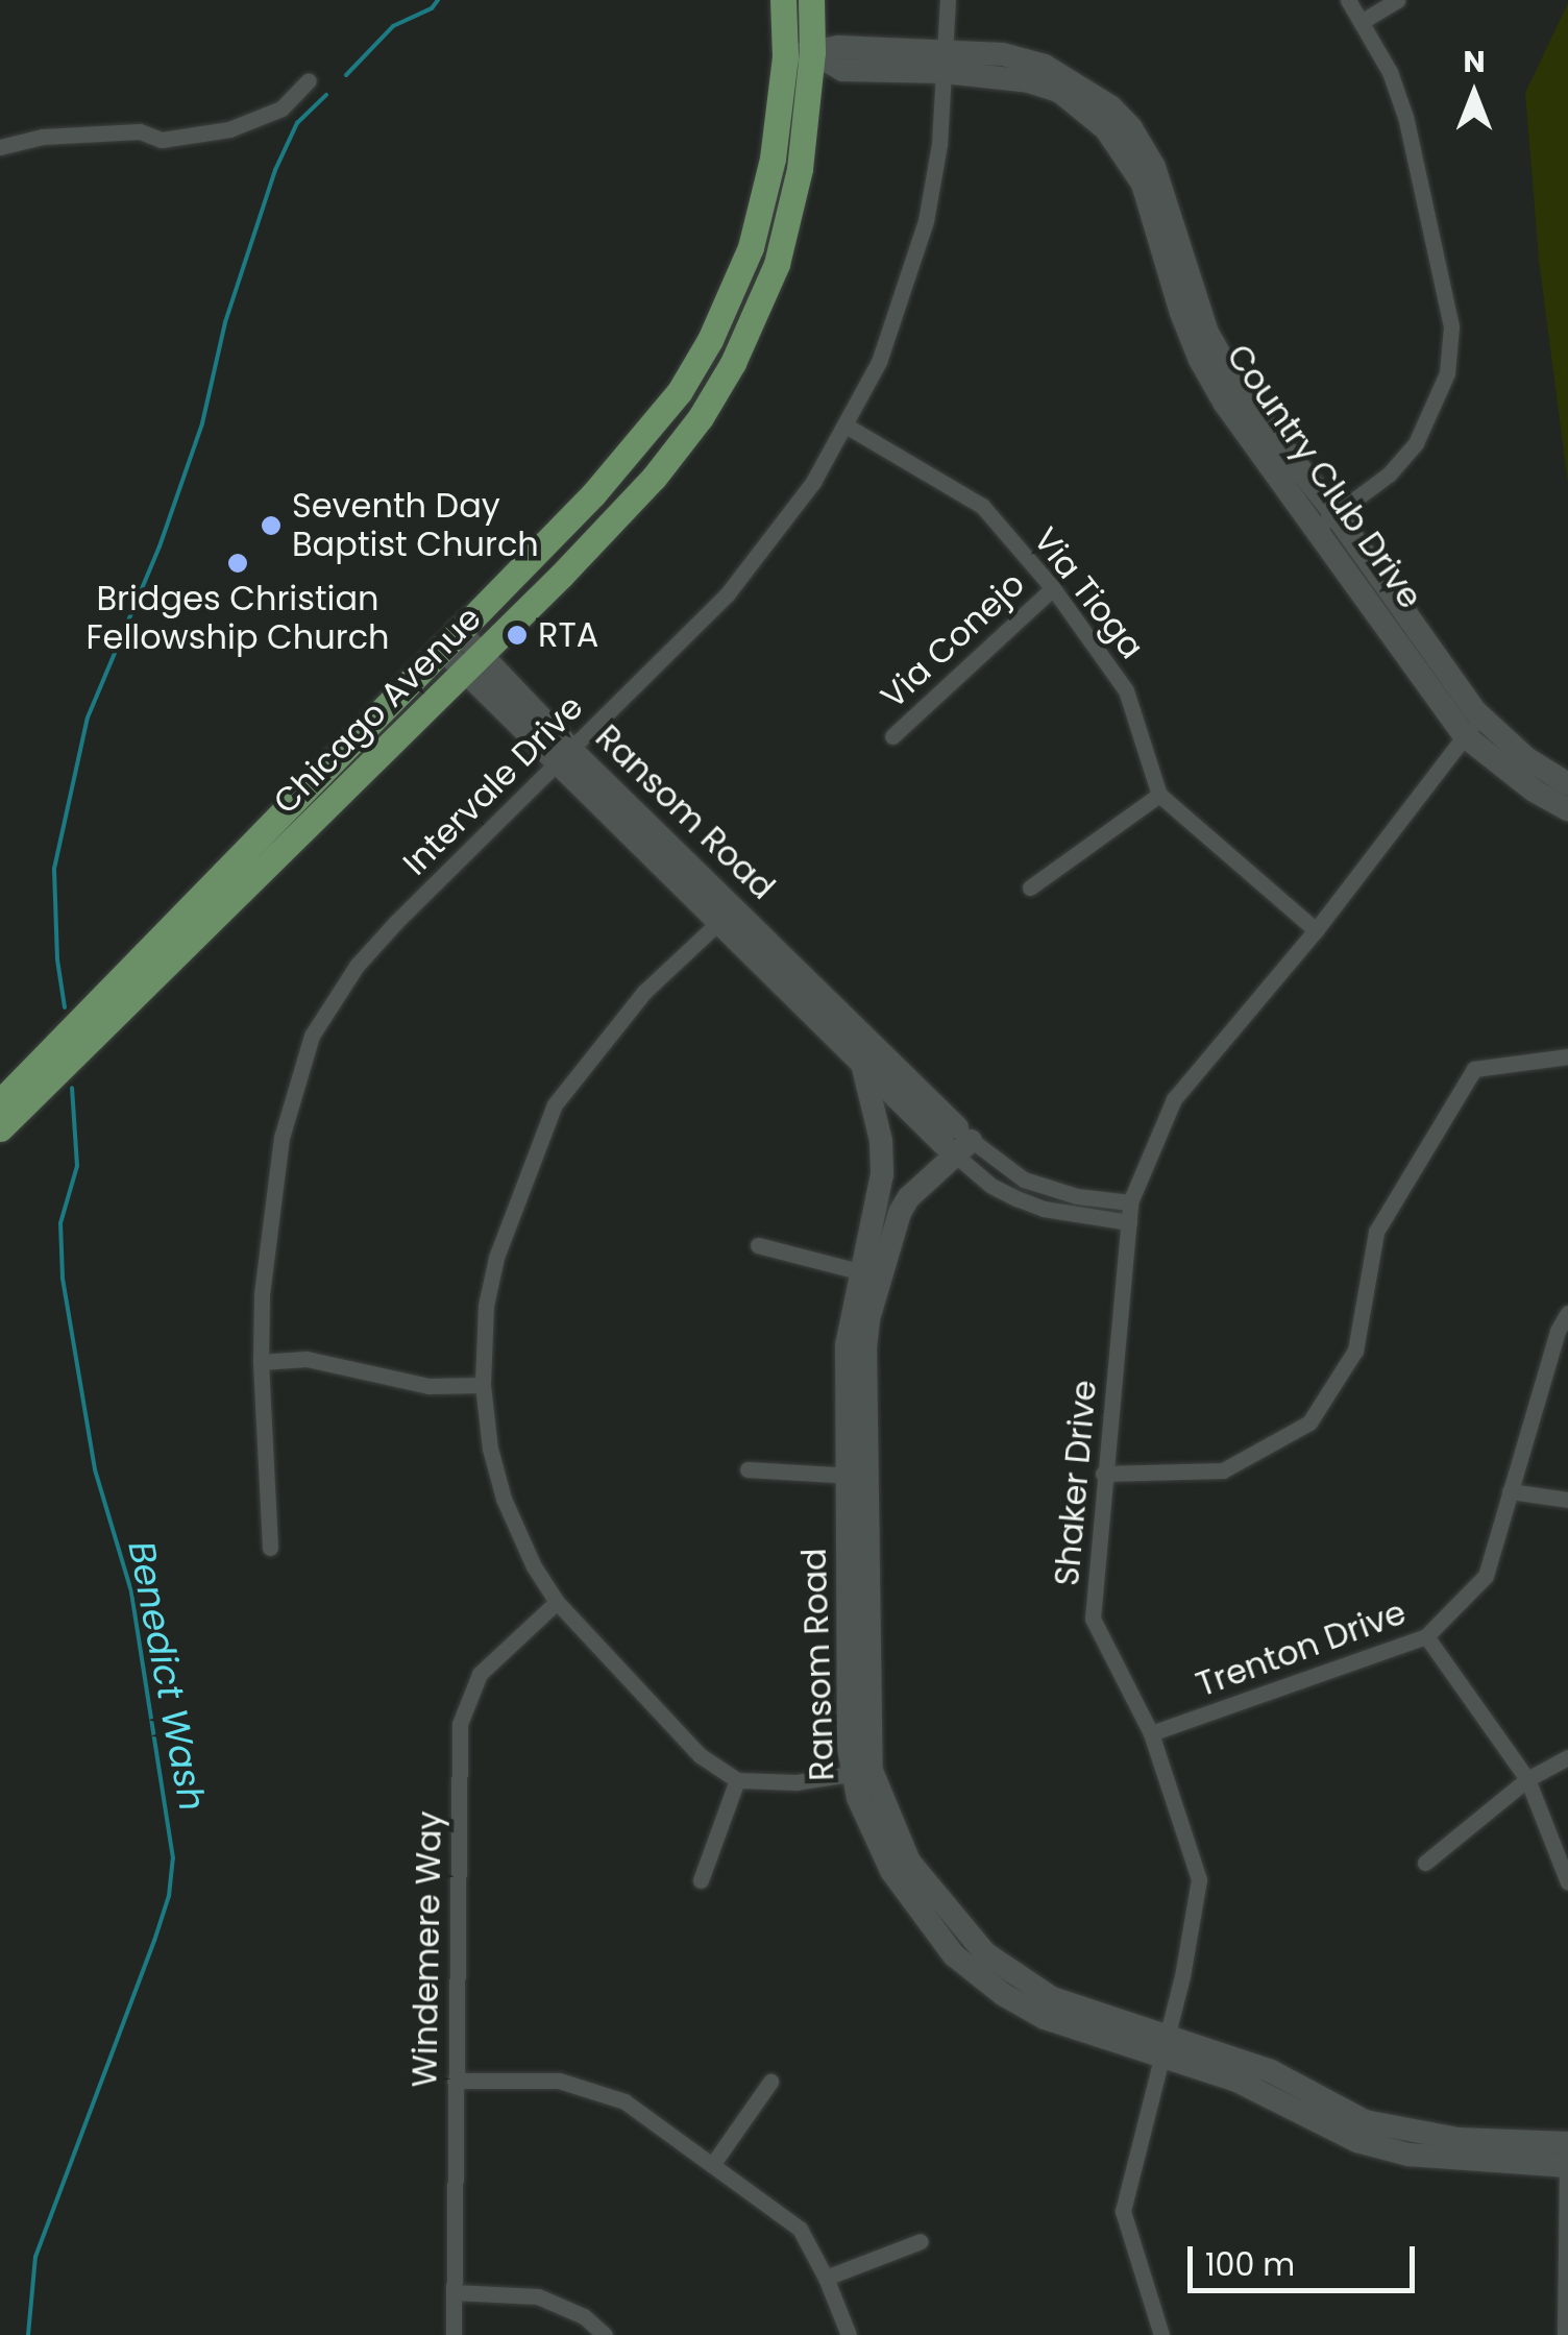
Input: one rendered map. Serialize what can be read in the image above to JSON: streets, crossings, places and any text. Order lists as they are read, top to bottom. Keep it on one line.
{"streets":{"main road":["Chicago Avenue"],"street":["Country Club Drive","Via Tioga","Via Conejo","Intervale Drive","Ransom Road","Shaker Drive","Trenton Drive","Windemere Way"]},"crossings":[["Country Club Drive","Chicago Avenue"],["Country Club Drive","Intervale Drive"],["Country Club Drive","Shaker Drive"],["Via Tioga","Via Conejo"],["Via Tioga","Intervale Drive"],["Chicago Avenue","Ransom Road"],["Intervale Drive","Ransom Road"],["Ransom Road","Shaker Drive"],["Shaker Drive","Trenton Drive"]],"water":["Benedict Wash"],"places":["Seventh Day Baptist Church","Bridges Christian Fellowship Church","RTA"],"scale_bar":"100 m","north":"top"}
